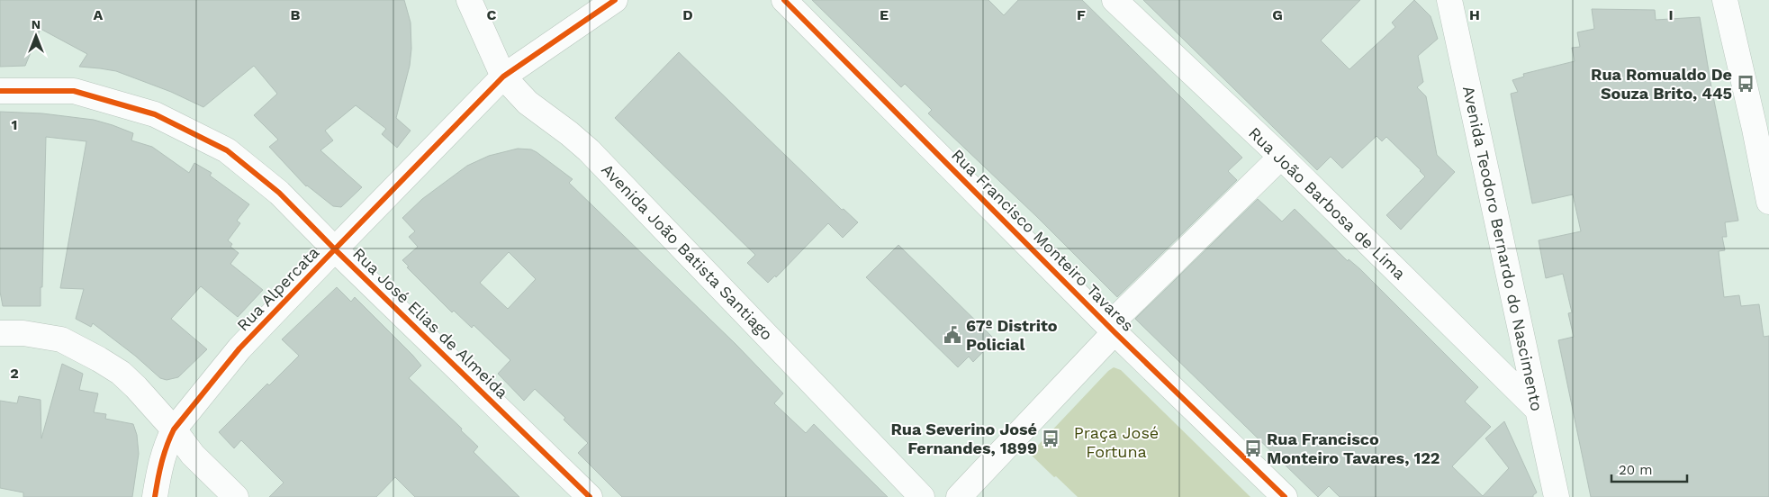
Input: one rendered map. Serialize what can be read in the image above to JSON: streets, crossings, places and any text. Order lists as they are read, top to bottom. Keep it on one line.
{"streets":{"street":["Rua João Barbosa de Lima","Rua Francisco Monteiro Tavares","Avenida Teodoro Bernardo do Nascimento","Avenida João Batista Santiago","Rua Alpercata","Rua José Elias de Almeida"]},"crossings":[["Rua João Barbosa de Lima","Avenida Teodoro Bernardo do Nascimento"],["Avenida João Batista Santiago","Rua Alpercata"],["Rua Alpercata","Rua José Elias de Almeida"]],"parks":["Praça José Fortuna"],"places":{"bus stop":["Rua Romualdo De Souza Brito, 445","Rua Severino José Fernandes, 1899","Rua Francisco Monteiro Tavares, 122"],"public building":["67º Distrito Policial"]},"scale_bar":"20 m","north":"top","grid":{"columns":["A","B","C","D","E","F","G","H","I"],"rows":["1","2"]}}
